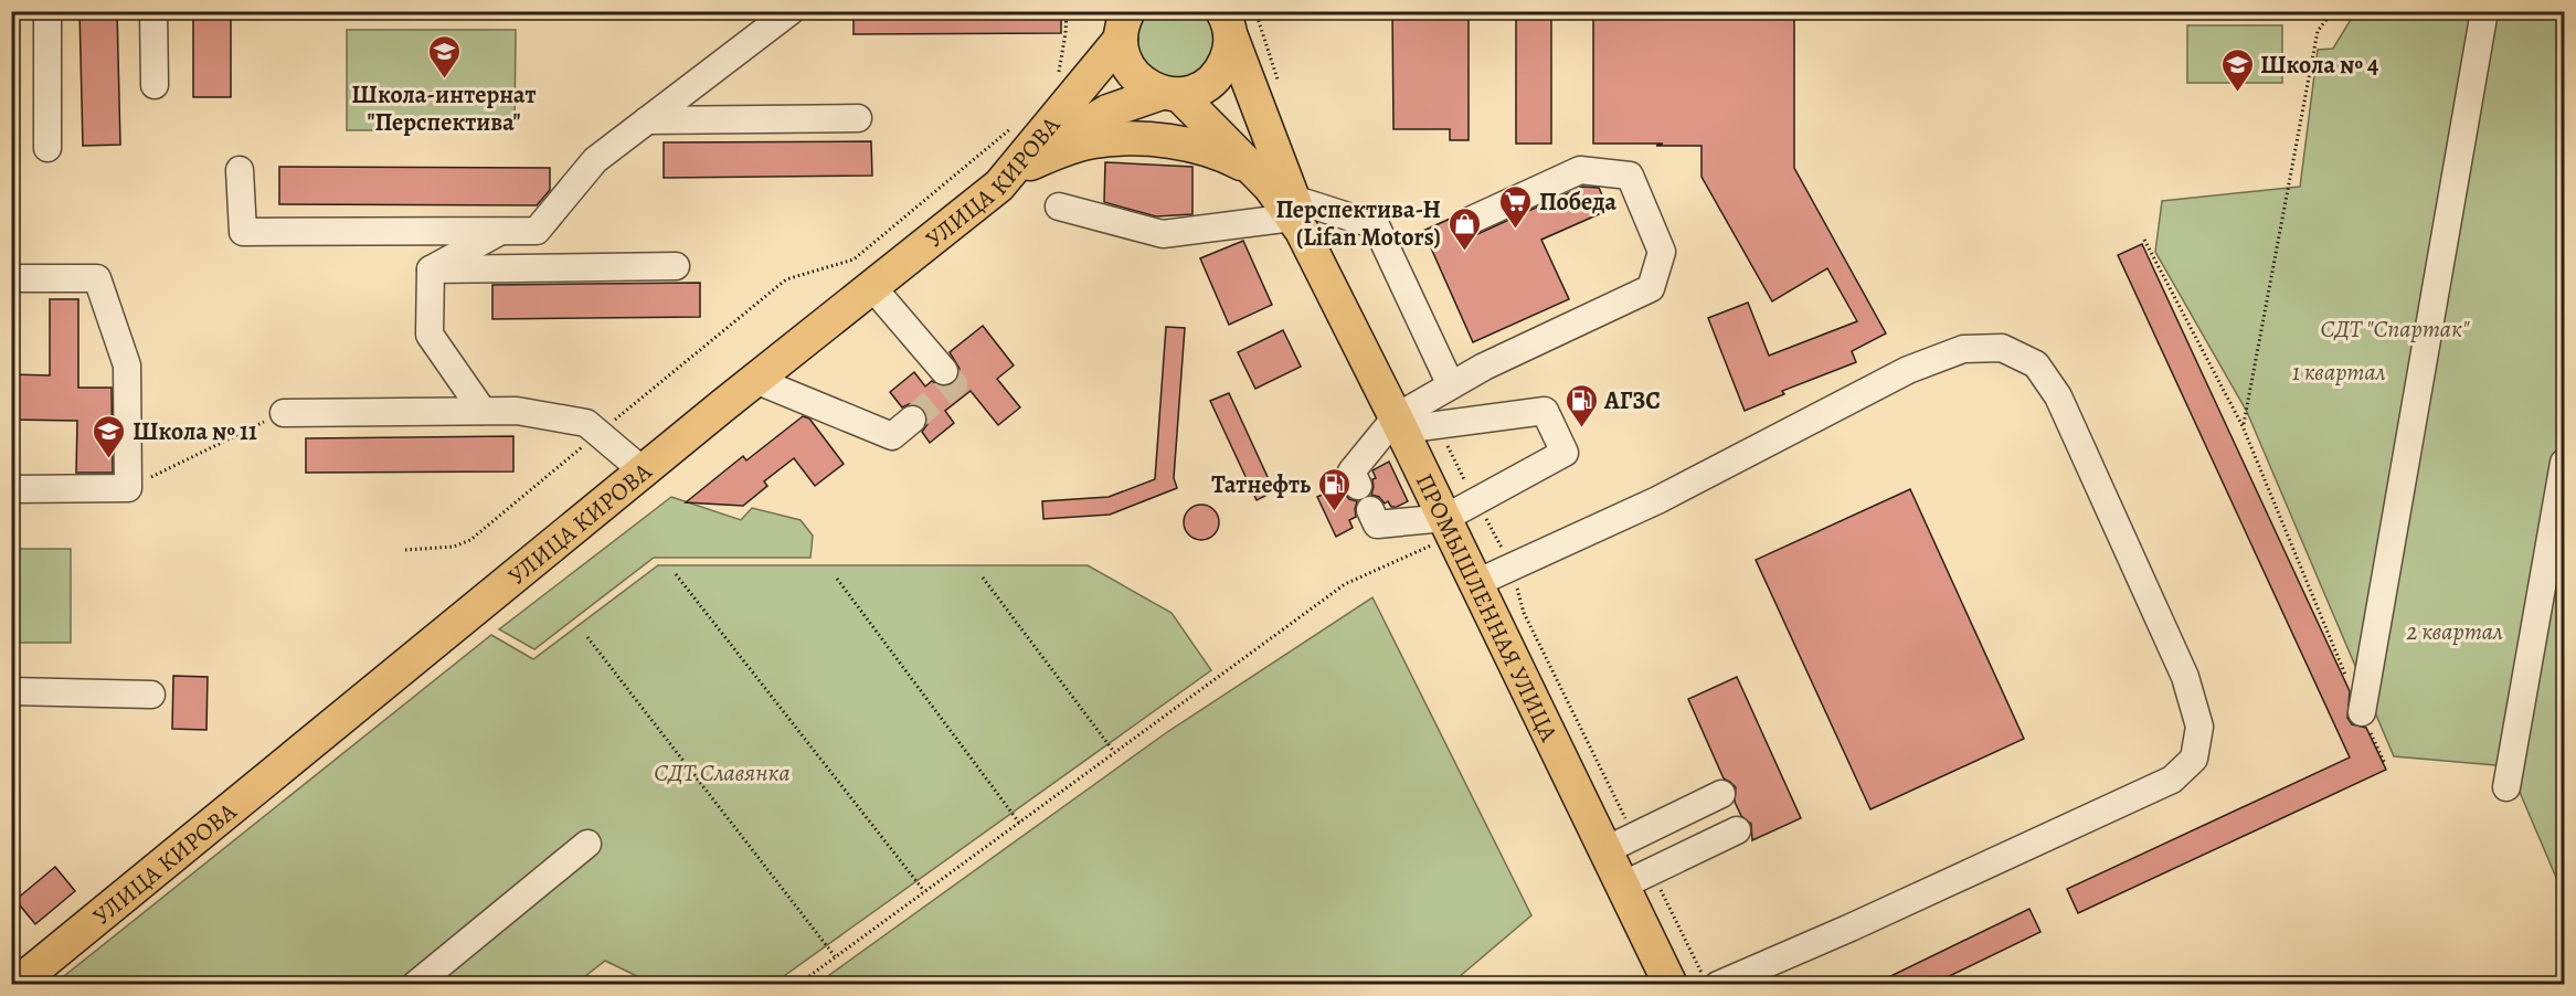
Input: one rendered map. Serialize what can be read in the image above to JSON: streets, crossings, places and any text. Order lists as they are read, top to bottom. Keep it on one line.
{"streets":{"main road":["УЛИЦА КИРОВА","ПРОМЫШЛЕННАЯ УЛИЦА"]},"parks":["СДТ \"Спартак\"","1 квартал","2 квартал","СДТ Славянка"],"places":{"school or university":["Школа-интернат \"Перспектива\"","Школа № 4","Школа № 11"],"supermarket":["Победа"],"shop":["Перспектива-Н (Lifan Motors)"],"fuel station":["АГЗС","Татнефть"]}}
